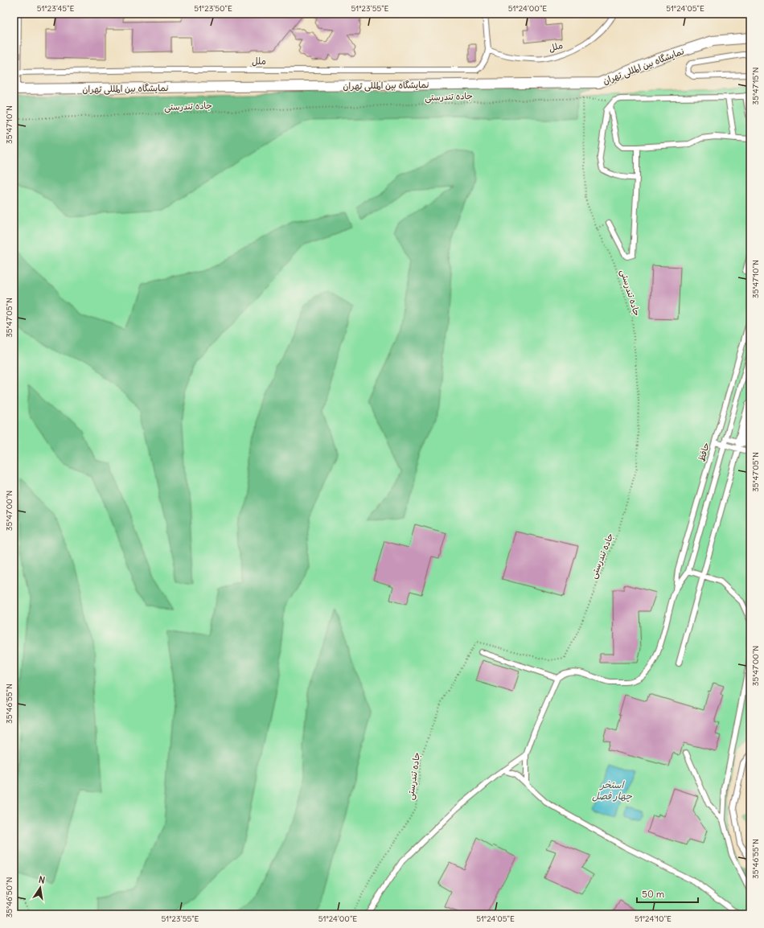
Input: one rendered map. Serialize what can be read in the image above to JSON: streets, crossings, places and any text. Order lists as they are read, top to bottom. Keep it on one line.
{"streets":{"street":["نمایشگاه بین المللی تهران"],"lane":["ملل","حافظ"],"path":["جاده تندرستی"]},"water":["استخر چهار فصل"],"scale_bar":"50 m","north":"top","coordinates":["51°23'45\"E","51°23'50\"E","51°23'55\"E","51°24'00\"E","51°24'05\"E","35°47'15\"N","35°47'10\"N","35°47'05\"N","35°47'00\"N","35°46'55\"N","35°46'50\"N","51°24'10\"E"]}
